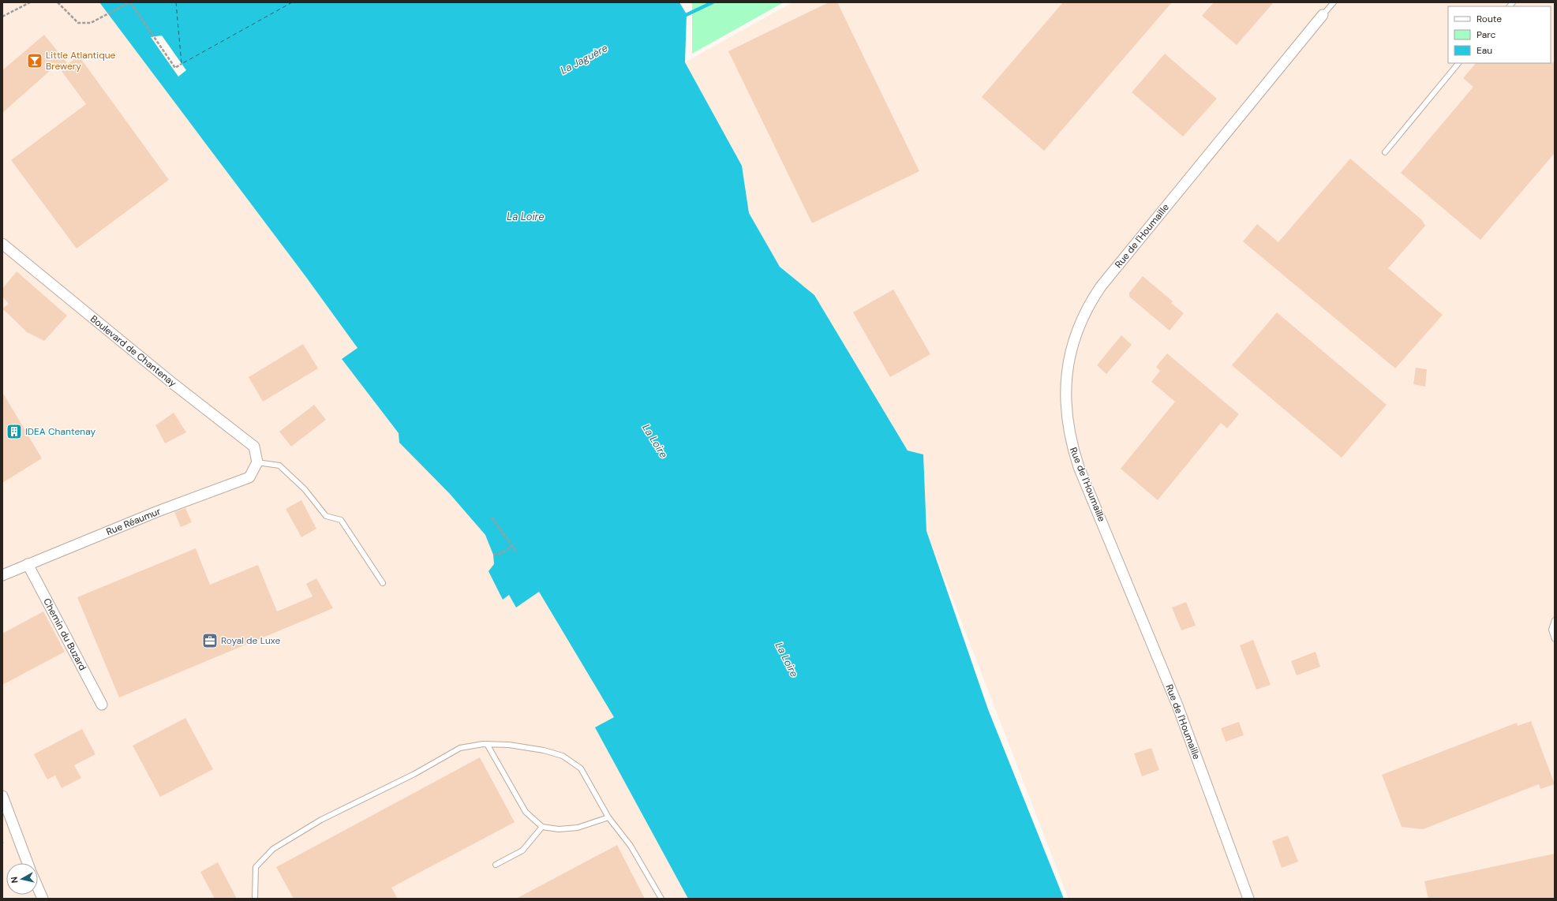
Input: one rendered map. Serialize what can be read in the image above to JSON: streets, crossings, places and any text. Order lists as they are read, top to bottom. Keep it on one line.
{"streets":{"street":["Rue de l'Houmaille","Boulevard de Chantenay","Rue Réaumur","Chemin du Buzard"]},"crossings":[["Boulevard de Chantenay","Rue Réaumur"],["Rue Réaumur","Chemin du Buzard"]],"water":["La Jaguère","La Loire"],"places":{"bar":["Little Atlantique Brewery"],"building":["IDEA Chantenay"],"office":["Royal de Luxe"]},"legend":["Route","Parc","Eau"],"north":"left"}
